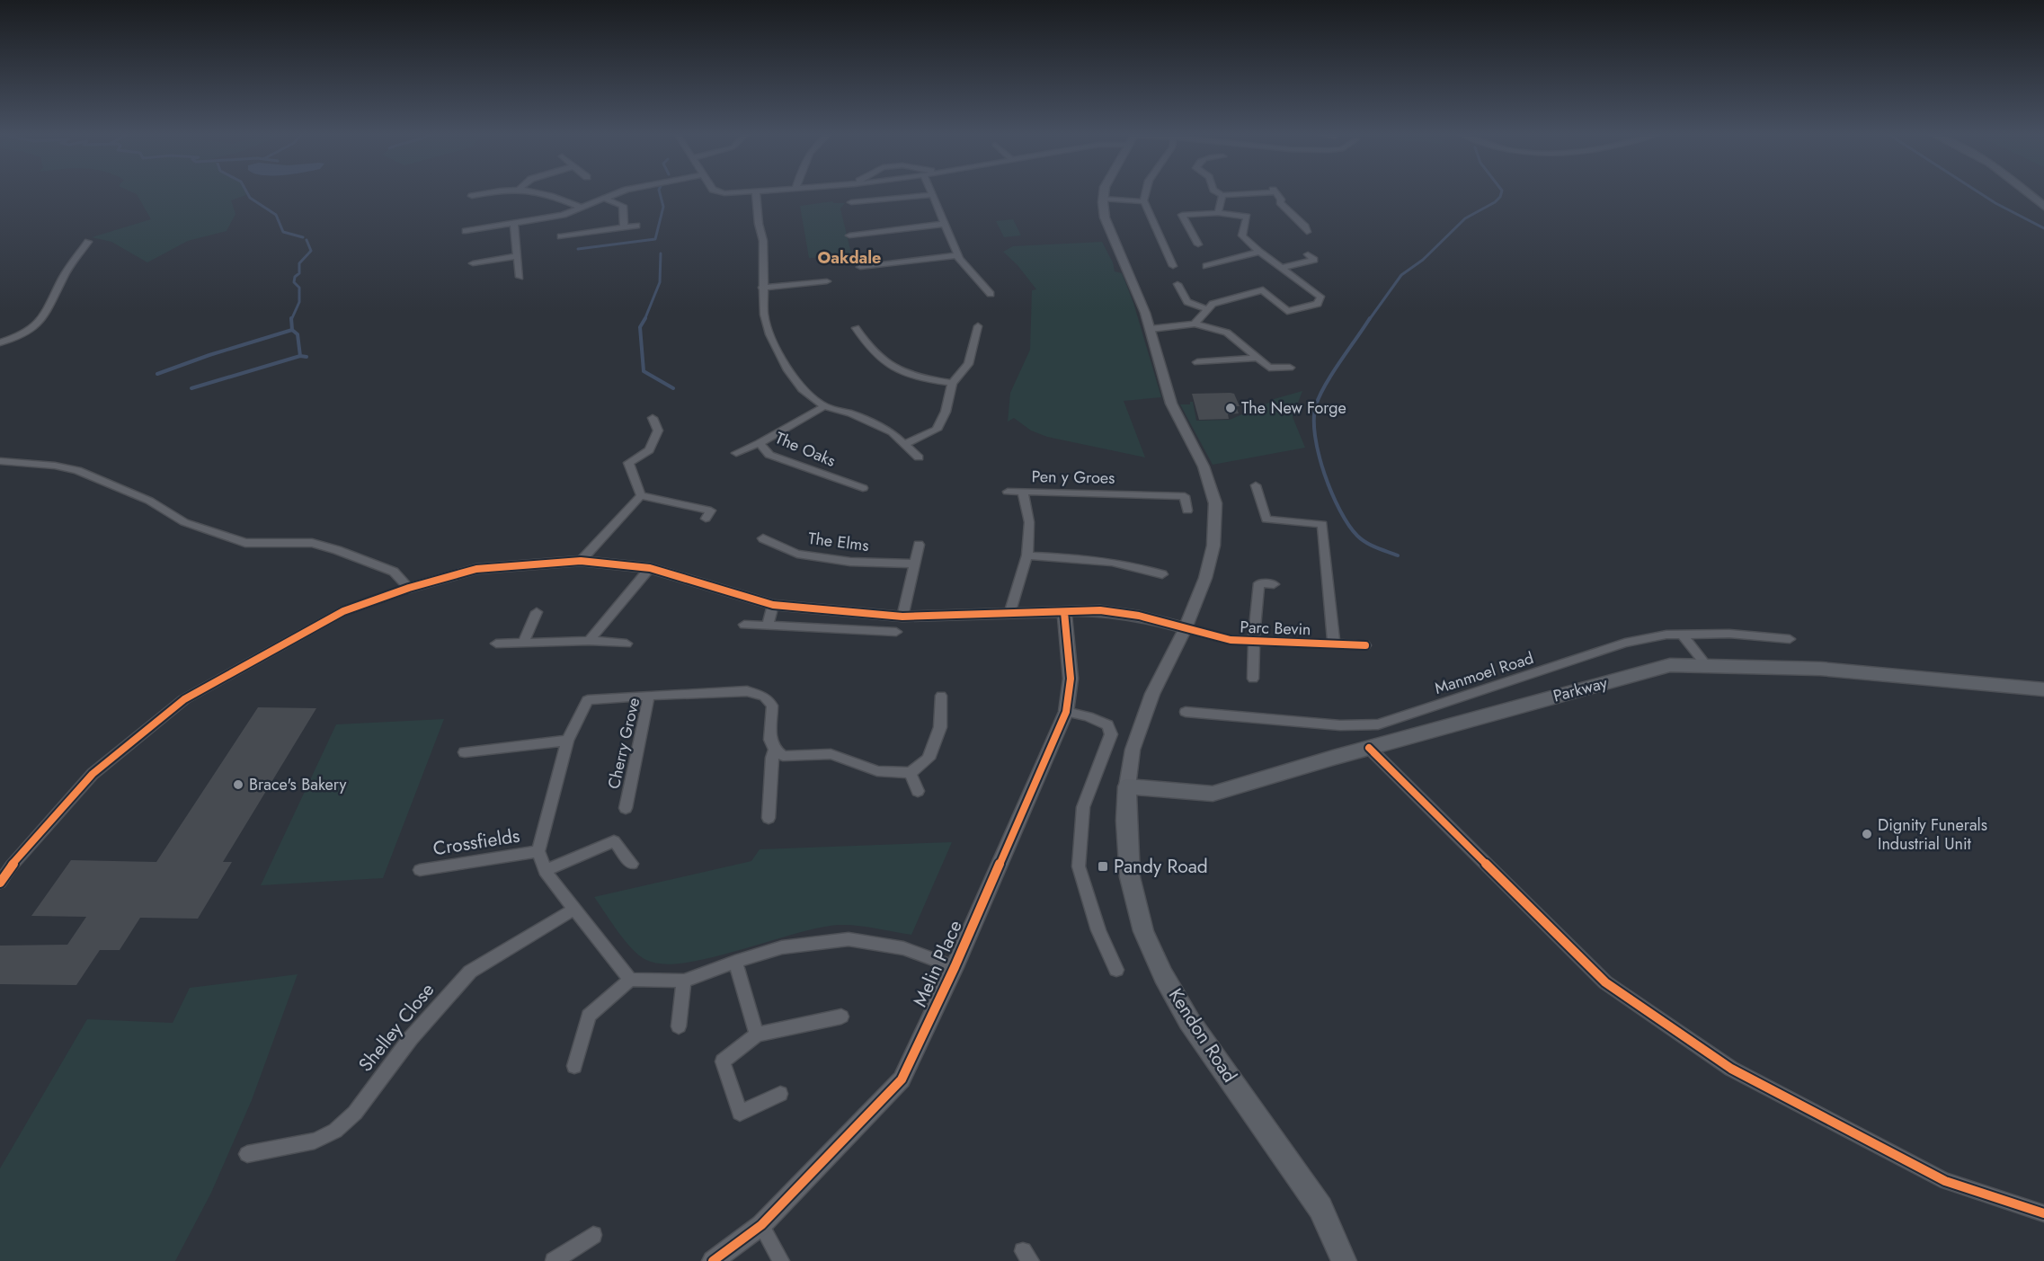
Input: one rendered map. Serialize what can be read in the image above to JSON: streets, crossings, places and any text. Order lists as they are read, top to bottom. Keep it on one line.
{"streets":{"main road":["Parkway","Kendon Road"],"street":["The Oaks","Pen y Groes","The Elms","Parc Bevin","Manmoel Road","Cherry Grove","Crossfields","Melin Place","Shelley Close"]},"crossings":[["Parkway","Kendon Road"],["Cherry Grove","Crossfields"],["Crossfields","Shelley Close"]],"districts":["Oakdale"],"places":{"other":["The New Forge","Brace's Bakery","Dignity Funerals Industrial Unit"],"transit":["Pandy Road"]}}
